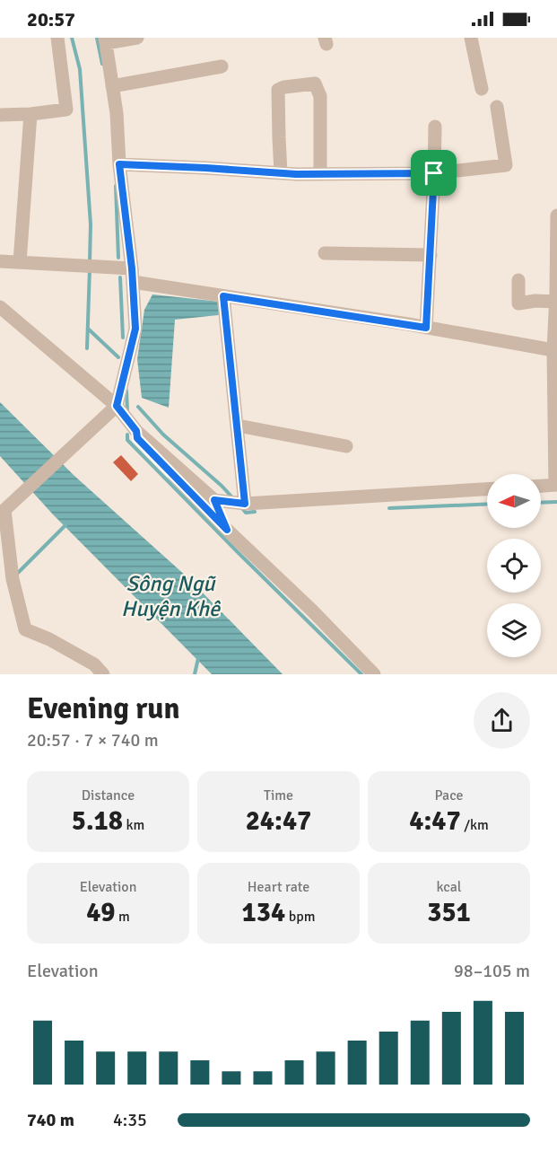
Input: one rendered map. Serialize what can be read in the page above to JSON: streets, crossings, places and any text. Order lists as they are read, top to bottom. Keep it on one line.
{"water":["Sông Ngũ Huyện Khê"],"north":"left","page":{"status":"20:57","heading":["Evening run","20:57 · 7 × 740 m"],"stats":[["Distance","5.18 km"],["Time","24:47"],["Pace","4:47 /km"],["Elevation","49 m"],["Heart rate","134 bpm"],["kcal","351"]],"chart":["Elevation","98–105 m"],"list":[{"name":"740 m","note":"4:35"}]}}
